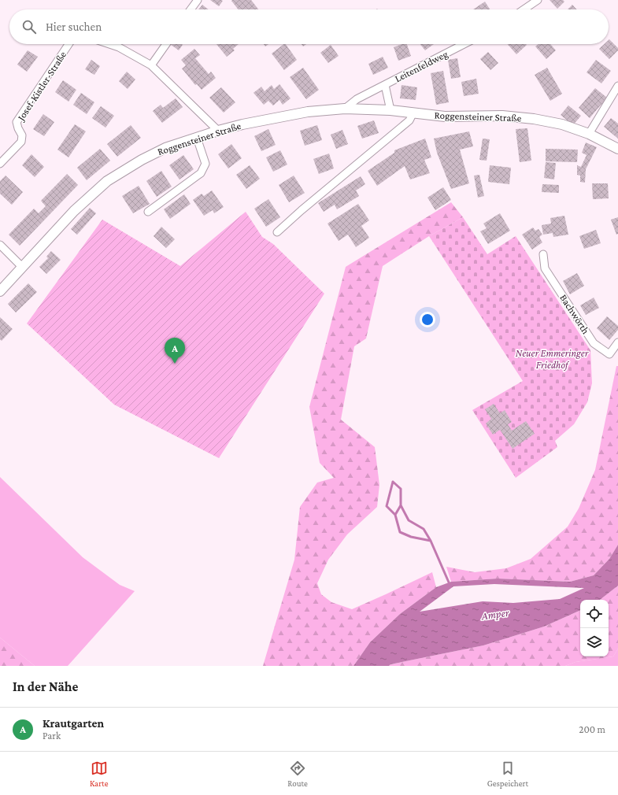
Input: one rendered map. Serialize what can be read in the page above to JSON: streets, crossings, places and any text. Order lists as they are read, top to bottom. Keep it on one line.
{"streets":{"street":["Leitenfeldweg","Josef-Kistler-Straße","Roggensteiner Straße","Bachwörth"]},"crossings":[["Leitenfeldweg","Roggensteiner Straße"]],"water":["Amper"],"parks":["Neuer Emmeringer Friedhof"],"page":{"search":"Hier suchen","pins":"A","heading":"In der Nähe","list":[{"mark":"A","name":"Krautgarten","note":"Park","value":"200 m"}],"nav":["Karte","Route","Gespeichert"]}}
